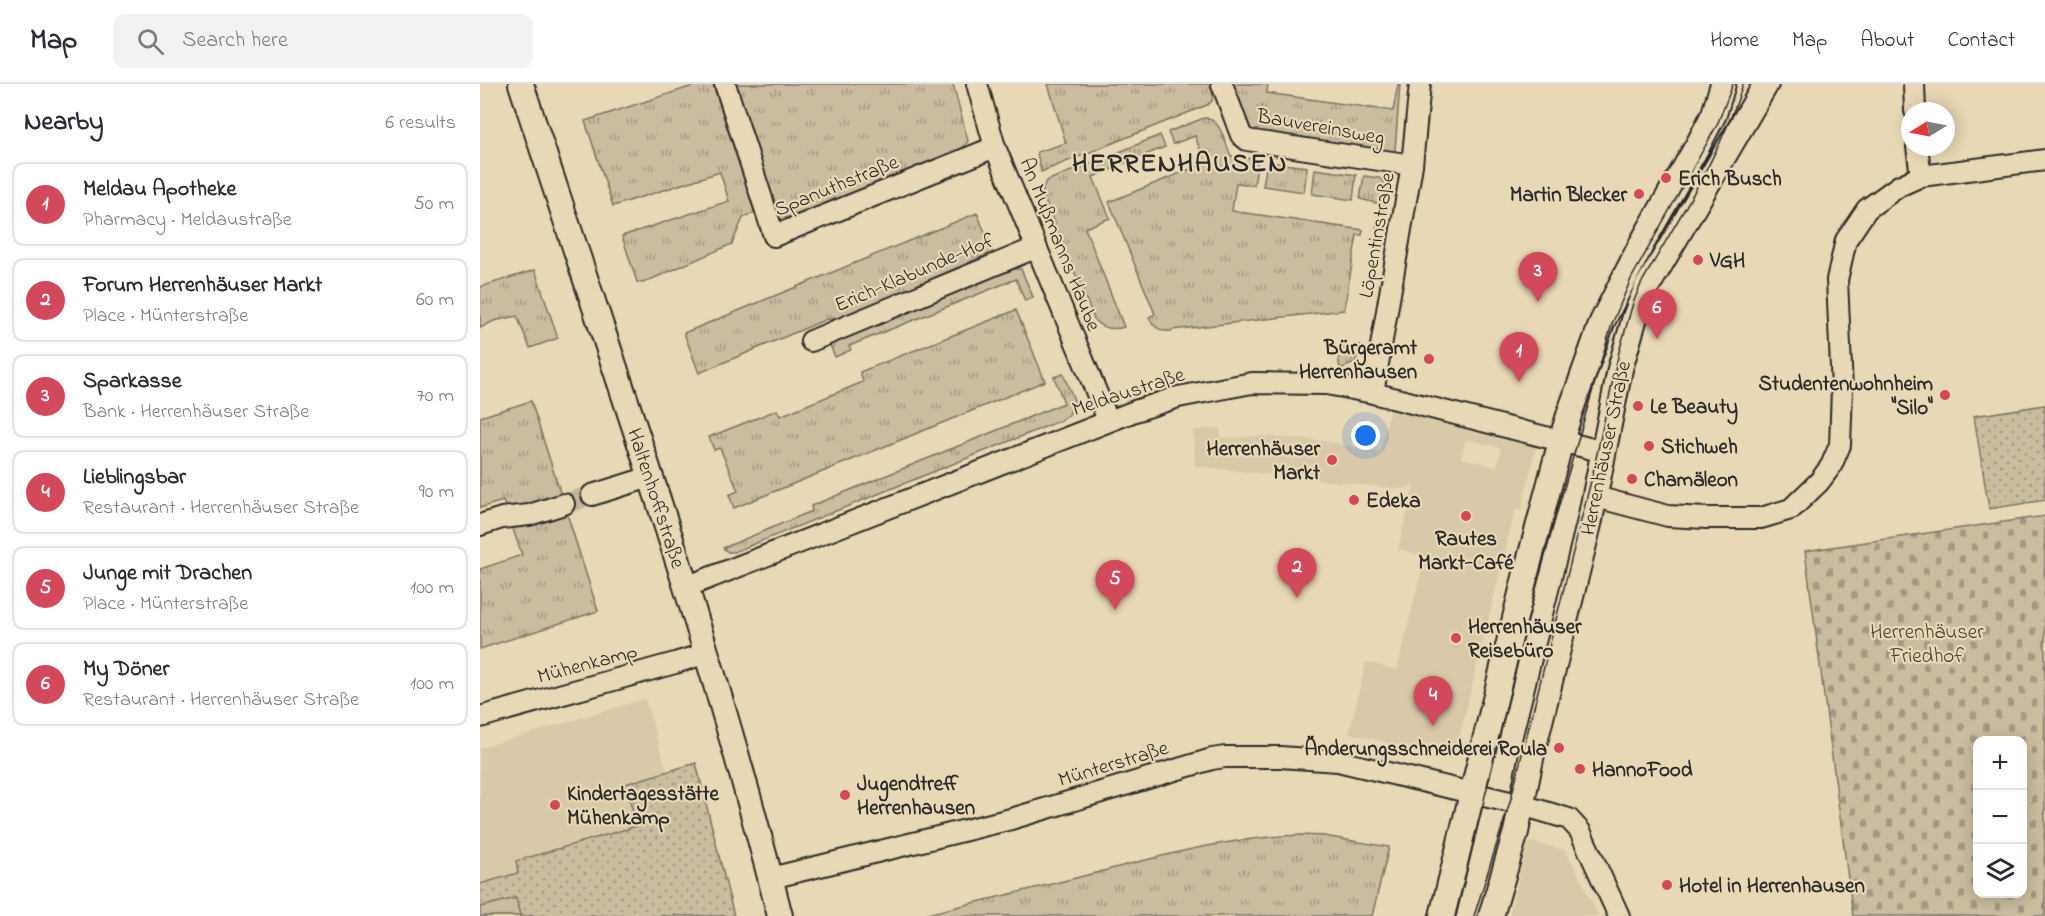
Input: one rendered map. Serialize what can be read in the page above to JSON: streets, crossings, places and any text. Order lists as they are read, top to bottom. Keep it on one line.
{"streets":{"street":["Bauvereinsweg","Spanuthstraße","Löpentinstraße","An Mußmanns Haube","Erich-Klabunde-Hof","Meldaustraße","Herrenhäuser Straße","Haltenhoffstraße","Mühenkamp","Münterstraße"]},"crossings":[["Bauvereinsweg","Löpentinstraße"],["Spanuthstraße","An Mußmanns Haube"],["Löpentinstraße","Meldaustraße"],["An Mußmanns Haube","Erich-Klabunde-Hof"],["An Mußmanns Haube","Meldaustraße"],["Meldaustraße","Herrenhäuser Straße"],["Meldaustraße","Haltenhoffstraße"],["Herrenhäuser Straße","Münterstraße"],["Haltenhoffstraße","Mühenkamp"],["Haltenhoffstraße","Münterstraße"]],"districts":["HERRENHAUSEN"],"parks":["Herrenhäuser Friedhof"],"places":["Erich Busch","Martin Blecker","VGH","Bürgeramt Herrenhausen","Studentenwohnheim \"Silo\"","Le Beauty","Stichweh","Herrenhäuser Markt","Chamäleon","Edeka","Rautes Markt-Café","Herrenhäuser Reisebüro","Änderungsschneiderei Roula","HannoFood","Jugendtreff Herrenhausen","Kindertagesstätte Mühenkamp","Hotel in Herrenhausen"],"north":"left","page":{"header":"Map","search":"Search here","nav":["Home","Map","About","Contact"],"heading":["Nearby","6 results"],"list":[{"mark":"1","name":"Meldau Apotheke","note":"Pharmacy · Meldaustraße","value":"50 m"},{"mark":"2","name":"Forum Herrenhäuser Markt","note":"Place · Münterstraße","value":"60 m"},{"mark":"3","name":"Sparkasse","note":"Bank · Herrenhäuser Straße","value":"70 m"},{"mark":"4","name":"Lieblingsbar","note":"Restaurant · Herrenhäuser Straße","value":"90 m"},{"mark":"5","name":"Junge mit Drachen","note":"Place · Münterstraße","value":"100 m"},{"mark":"6","name":"My Döner","note":"Restaurant · Herrenhäuser Straße","value":"100 m"}],"pins":["3","6","1","2","5","4"],"map_buttons":["+","−"]}}
